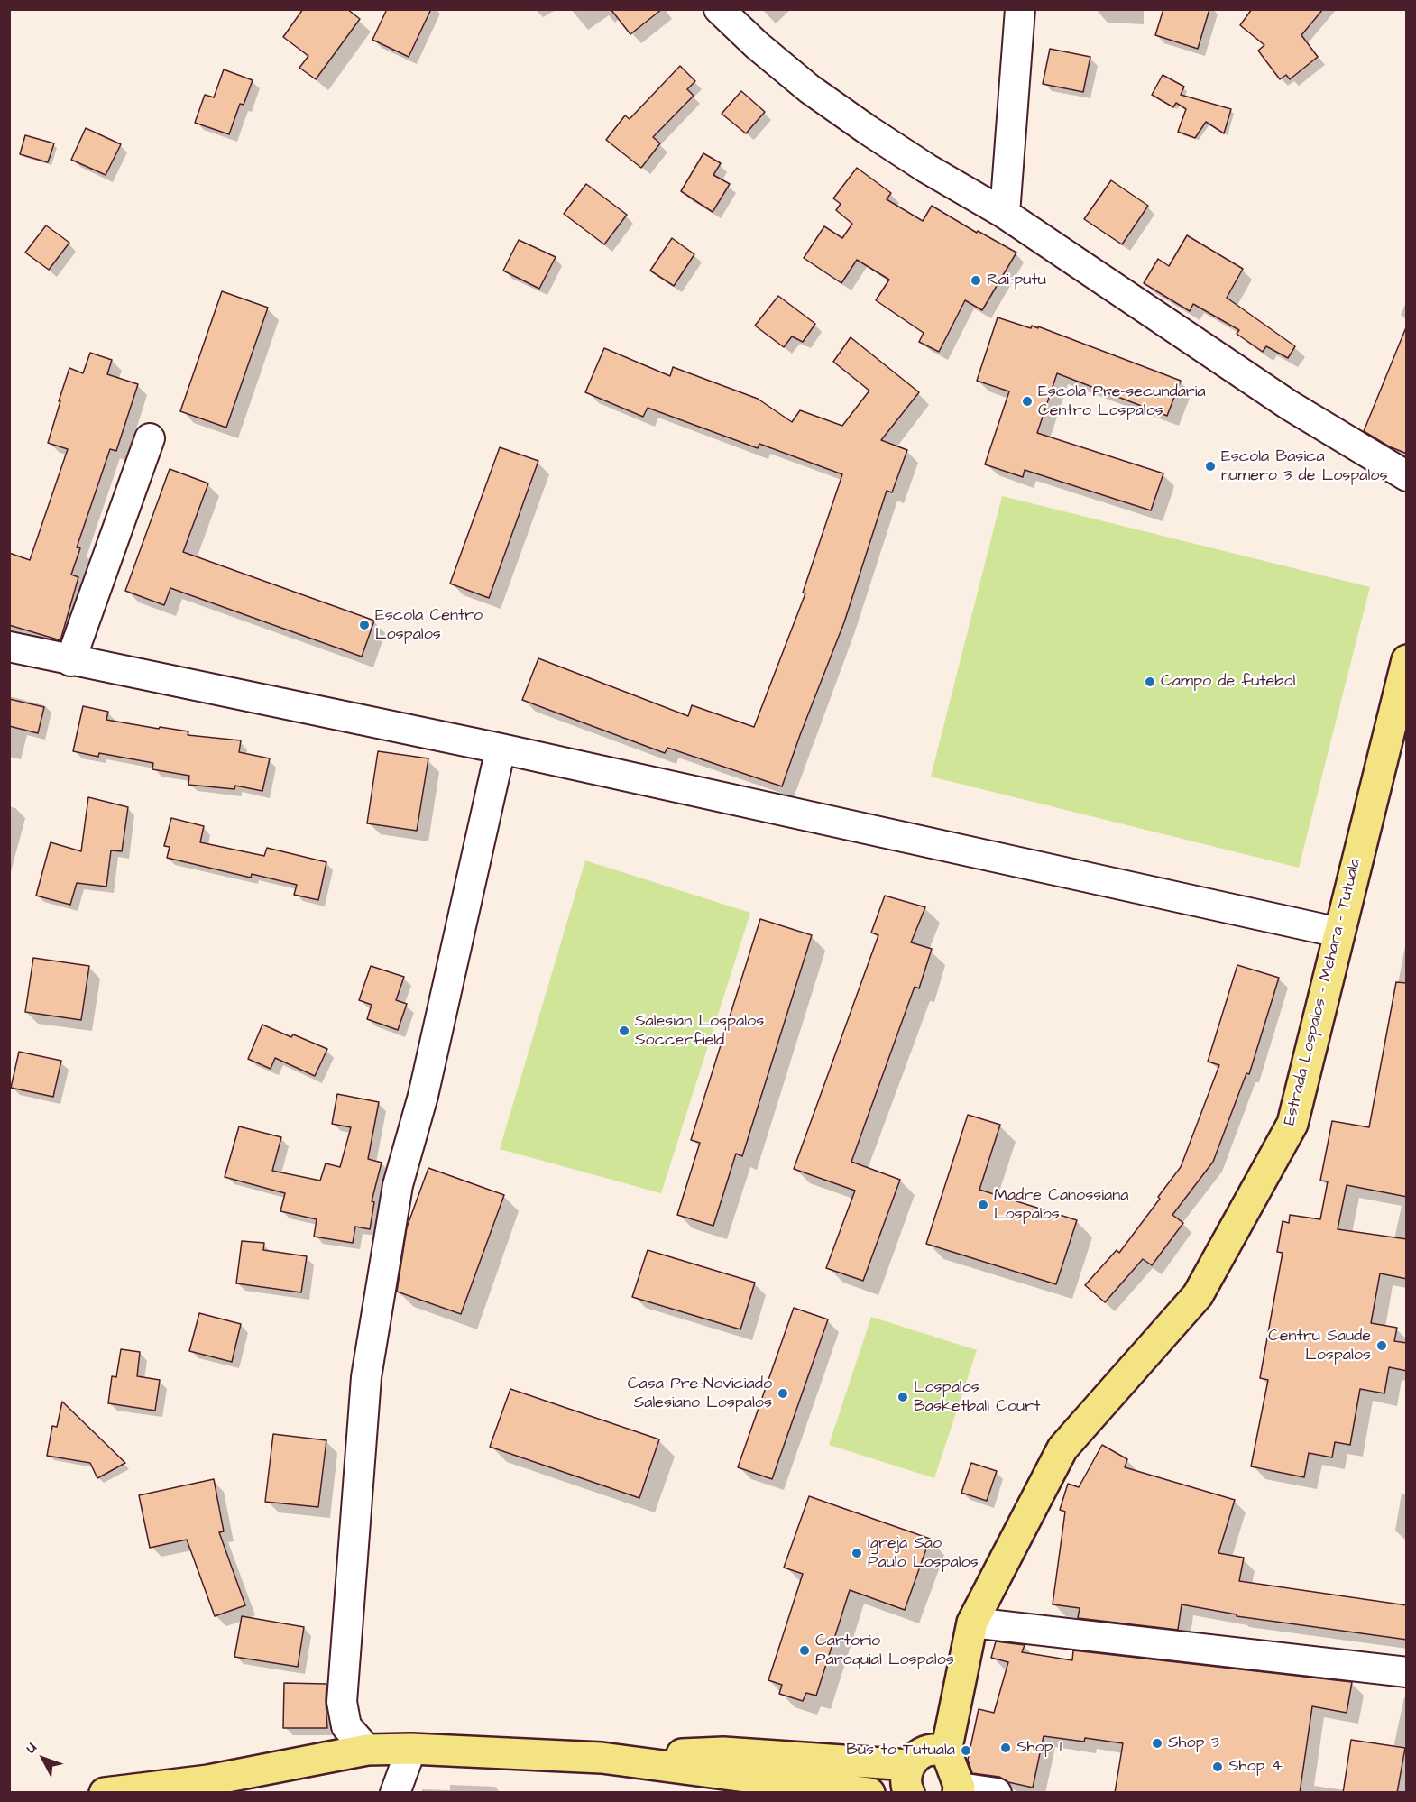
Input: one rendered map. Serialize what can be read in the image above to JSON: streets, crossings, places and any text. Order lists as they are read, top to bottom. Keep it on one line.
{"streets":{"main road":["Estrada Lospalos - Mehara - Tutuala"]},"places":["Rai-putu","Escola Pre-secundaria Centro Lospalos","Escola Basica numero 3 de Lospalos","Escola Centro Lospalos","Campo de futebol","Salesian Lospalos Soccerfield","Madre Canossiana Lospalos","Centru Saude Lospalos","Casa Pre-Noviciado Salesiano Lospalos","Lospalos Basketball Court","Igreja Sao Paulo Lospalos","Cartorio Paroquial Lospalos","Shop 3","Shop 1","Bus to Tutuala","Shop 4"],"north":"top left"}
